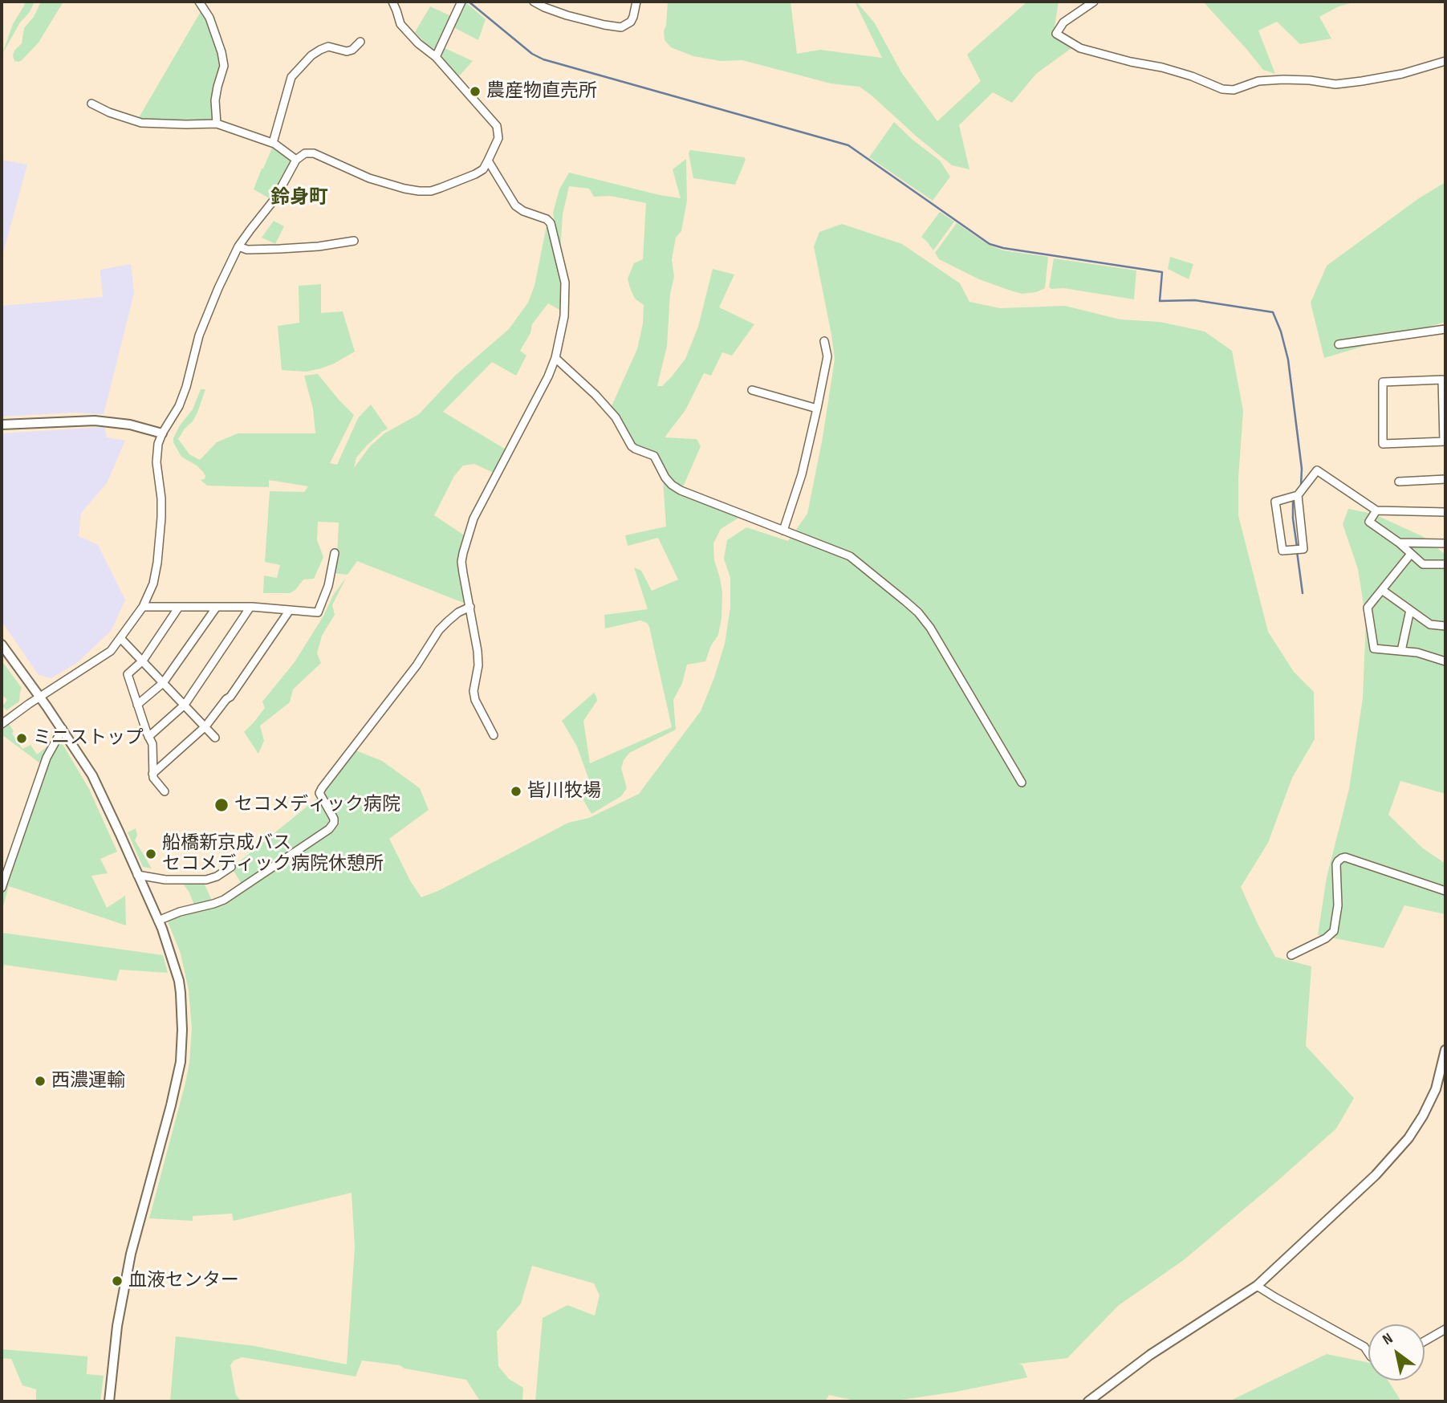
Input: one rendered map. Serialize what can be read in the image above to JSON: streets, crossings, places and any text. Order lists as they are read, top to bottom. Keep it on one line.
{"districts":["鈴身町"],"places":["農産物直売所","ミニストップ","皆川牧場","セコメディック病院","船橋新京成バス セコメディック病院休憩所","西濃運輸","血液センター"],"north":"top left"}
